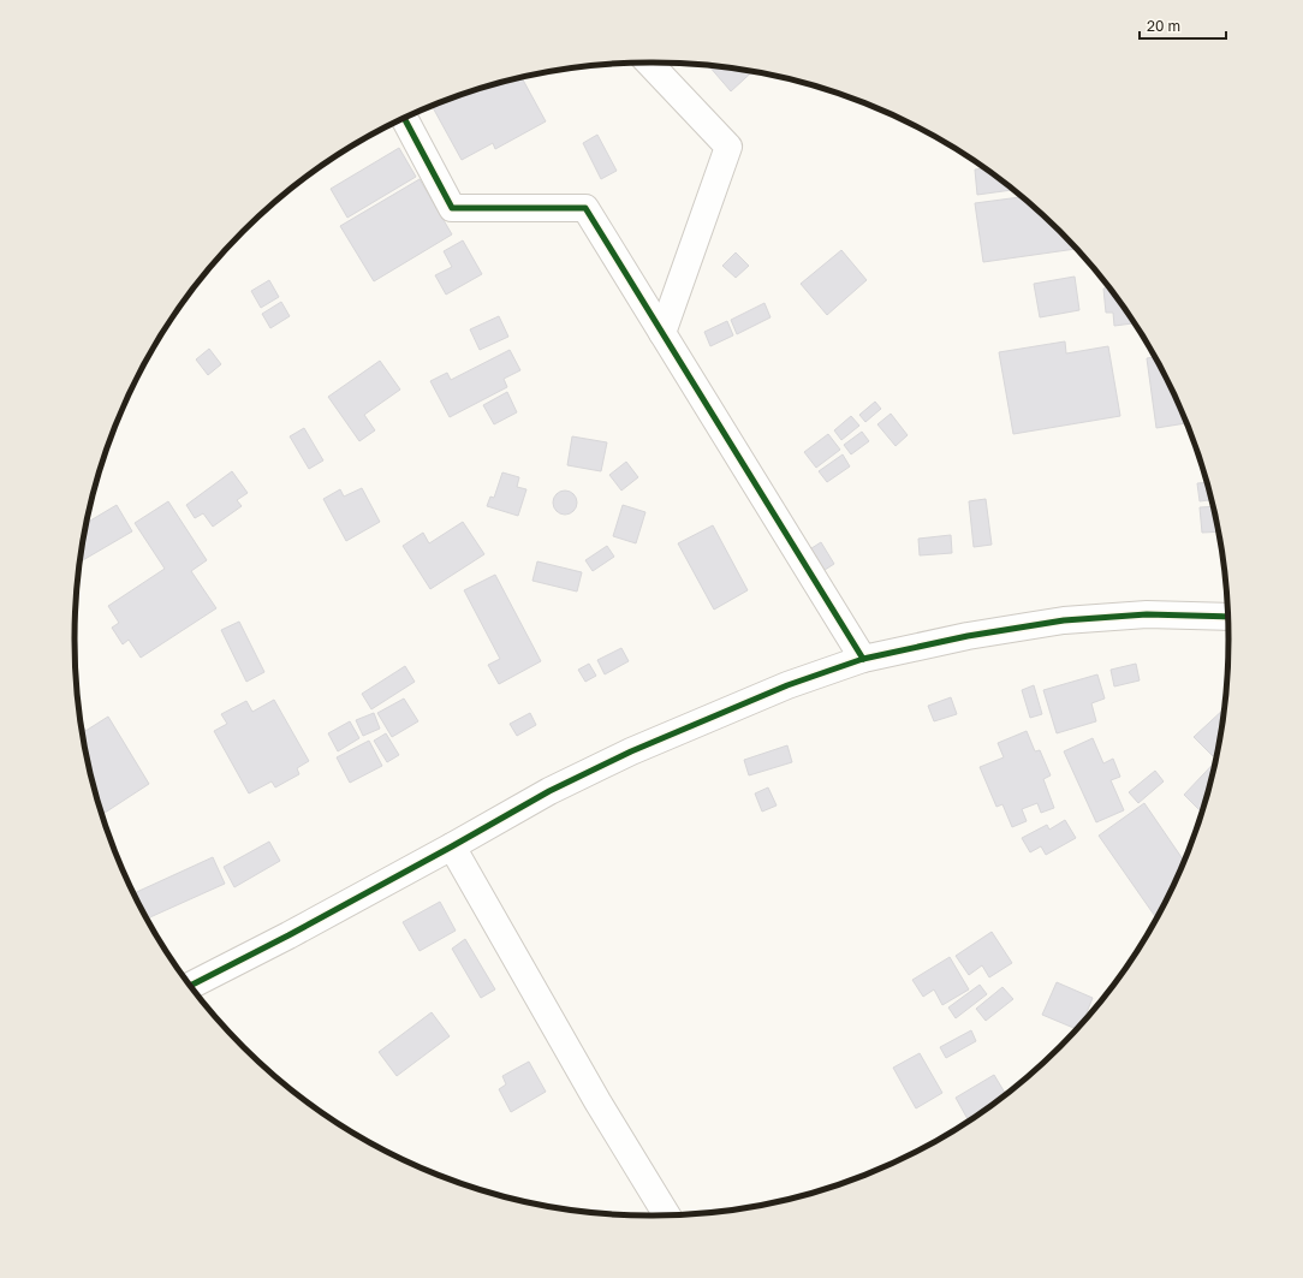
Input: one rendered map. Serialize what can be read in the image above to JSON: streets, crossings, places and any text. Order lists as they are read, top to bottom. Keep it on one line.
{"scale_bar":"20 m"}
